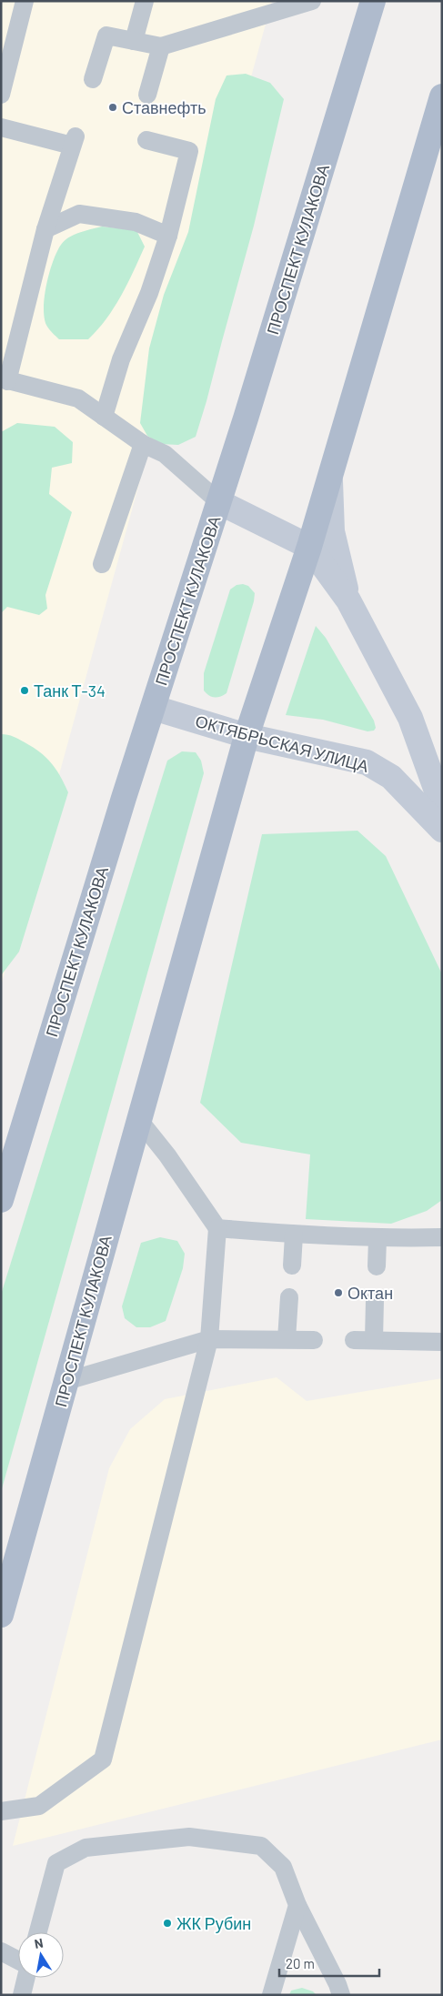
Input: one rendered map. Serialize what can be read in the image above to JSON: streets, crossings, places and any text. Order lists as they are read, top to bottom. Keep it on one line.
{"streets":{"main road":["ПРОСПЕКТ КУЛАКОВА","ОКТЯБРЬСКАЯ УЛИЦА"]},"crossings":[["ПРОСПЕКТ КУЛАКОВА","ОКТЯБРЬСКАЯ УЛИЦА"]],"places":["Ставнефть","Танк Т-34","Октан","ЖК Рубин"],"scale_bar":"20 m","north":"top"}
